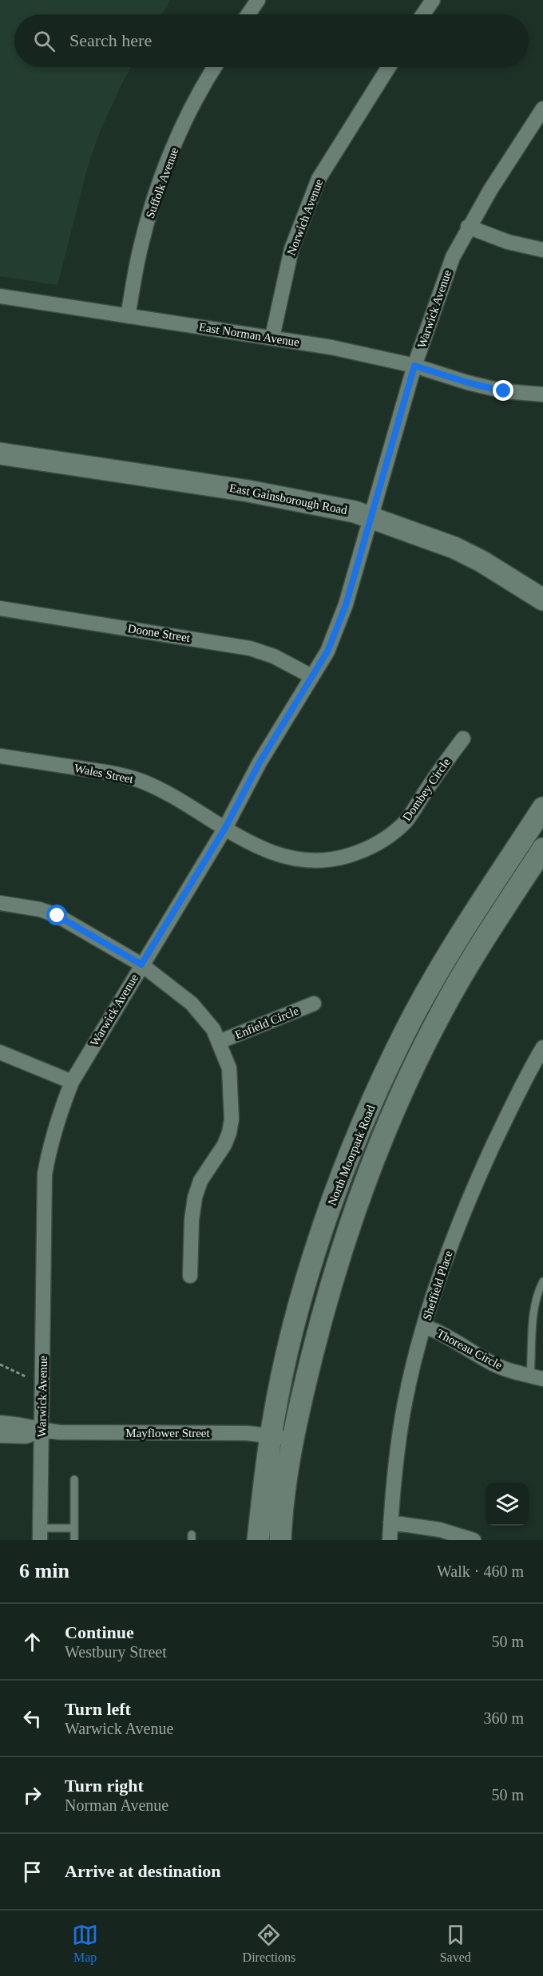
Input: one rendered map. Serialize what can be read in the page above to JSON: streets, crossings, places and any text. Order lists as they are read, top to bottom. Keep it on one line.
{"streets":{"main road":["East Gainsborough Road","North Moorpark Road"],"street":["Suffolk Avenue","Norwich Avenue","Warwick Avenue","East Norman Avenue","Doone Street","Wales Street","Dombey Circle","Enfield Circle","Sheffield Place","Thoreau Circle","Mayflower Street"]},"crossings":[["Suffolk Avenue","East Norman Avenue"],["Norwich Avenue","East Norman Avenue"],["Warwick Avenue","East Norman Avenue"],["Warwick Avenue","East Gainsborough Road"],["Warwick Avenue","Doone Street"],["Warwick Avenue","Wales Street"],["Warwick Avenue","Dombey Circle"],["Warwick Avenue","Mayflower Street"],["Wales Street","Dombey Circle"],["North Moorpark Road","Mayflower Street"],["Sheffield Place","Thoreau Circle"]],"page":{"search":"Search here","heading":["6 min","Walk · 460 m"],"list":[["Continue","Westbury Street","50 m"],["Turn left","Warwick Avenue","360 m"],["Turn right","Norman Avenue","50 m"],"Arrive at destination"],"nav":["Map","Directions","Saved"]}}
